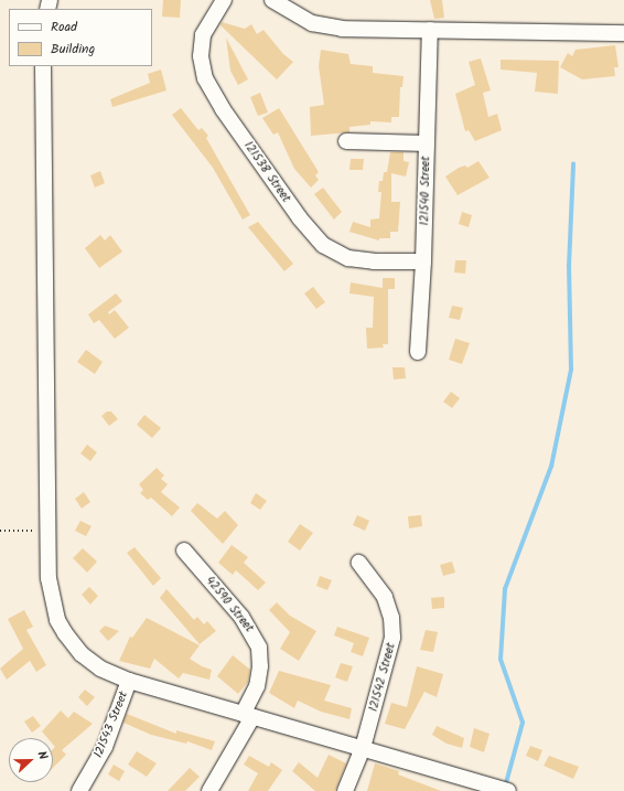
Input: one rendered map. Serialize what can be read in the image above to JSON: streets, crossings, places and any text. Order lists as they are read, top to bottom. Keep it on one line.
{"streets":{"street":["121538 Street","121540 Street","42590 Street","121542 Street","121543 Street"]},"crossings":[["121538 Street","121540 Street"]],"legend":["Road","Building"],"north":"right"}
